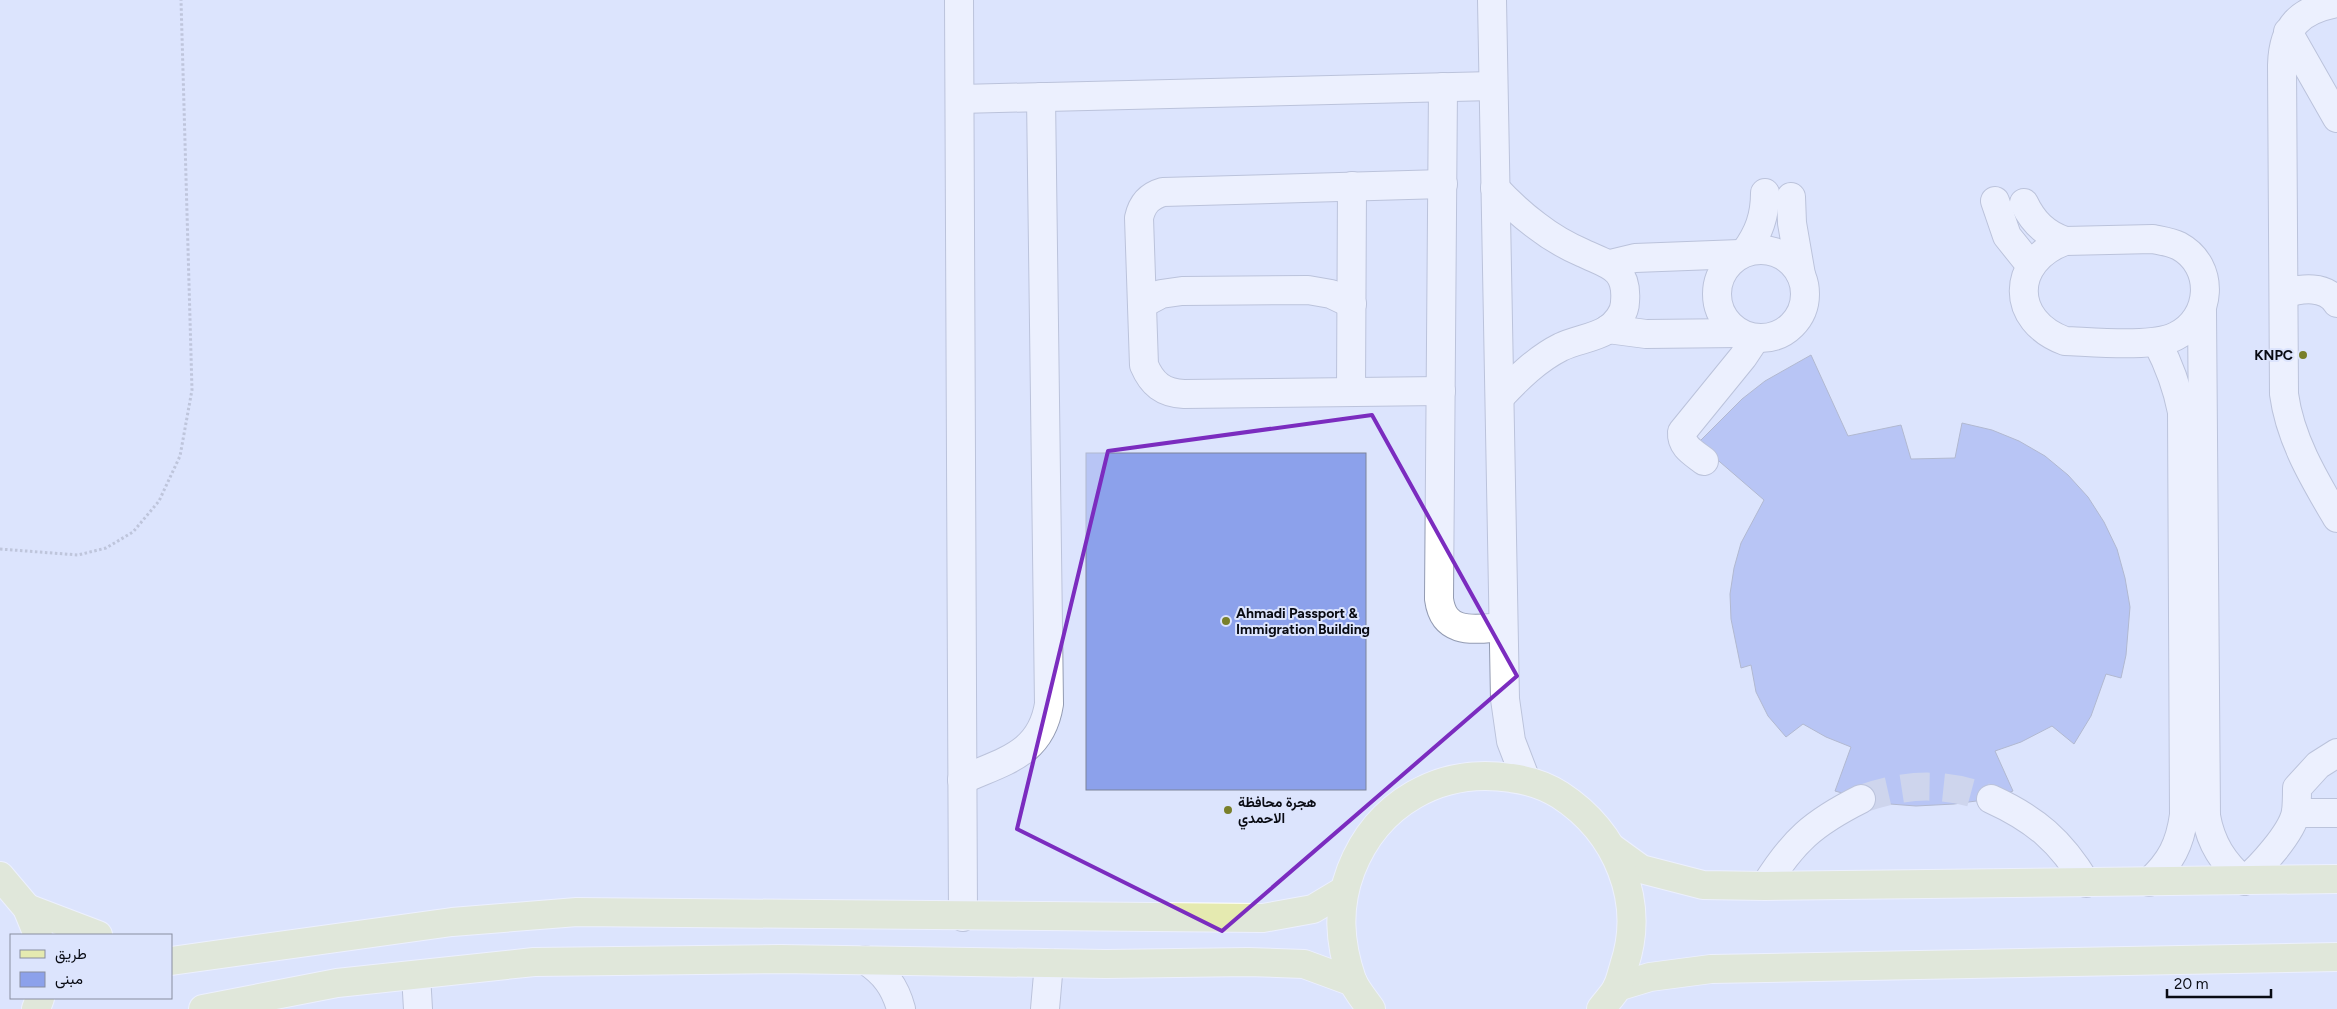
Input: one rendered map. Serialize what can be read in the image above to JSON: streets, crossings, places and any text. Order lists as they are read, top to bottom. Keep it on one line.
{"places":["KNPC","Ahmadi Passport & Immigration Building","هجرة محافظة الاحمدي"],"legend":["طريق","مبنى"],"scale_bar":"20 m"}
